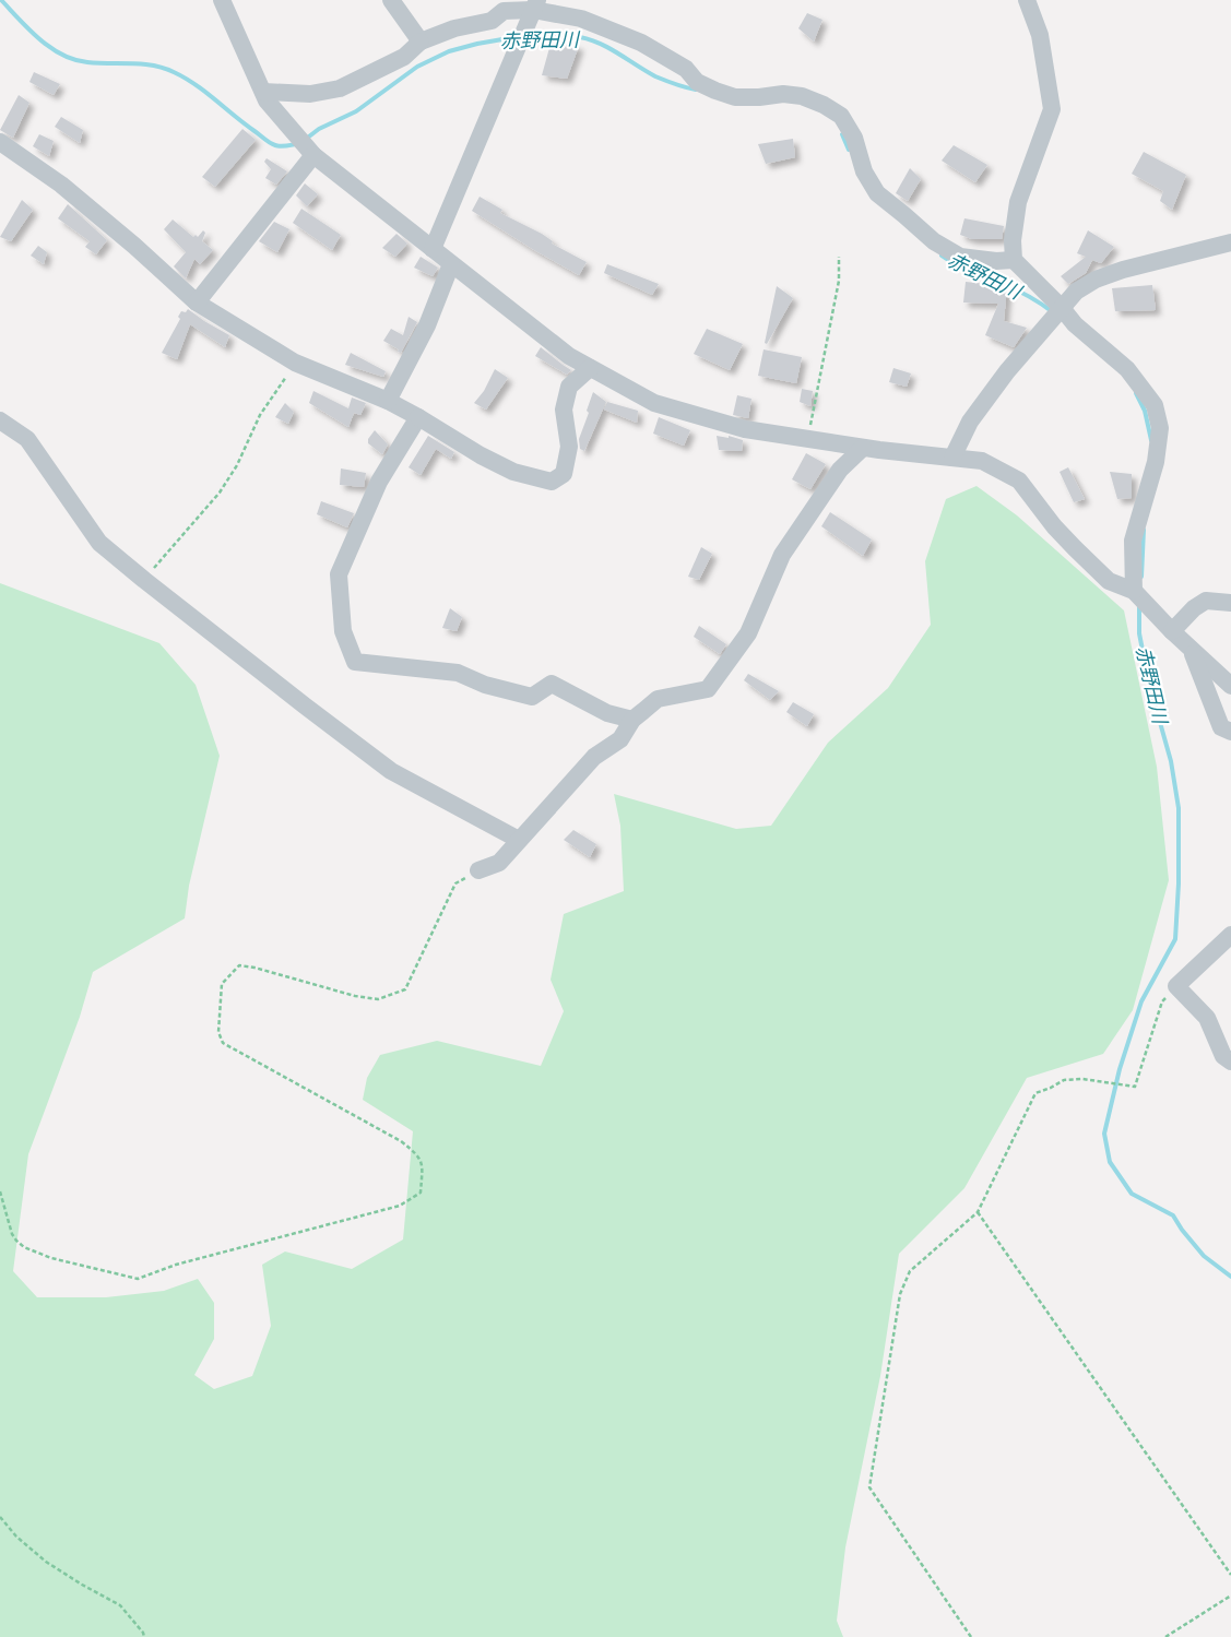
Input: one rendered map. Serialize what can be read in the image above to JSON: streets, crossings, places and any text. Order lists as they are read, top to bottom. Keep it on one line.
{"water":["赤野田川"]}
